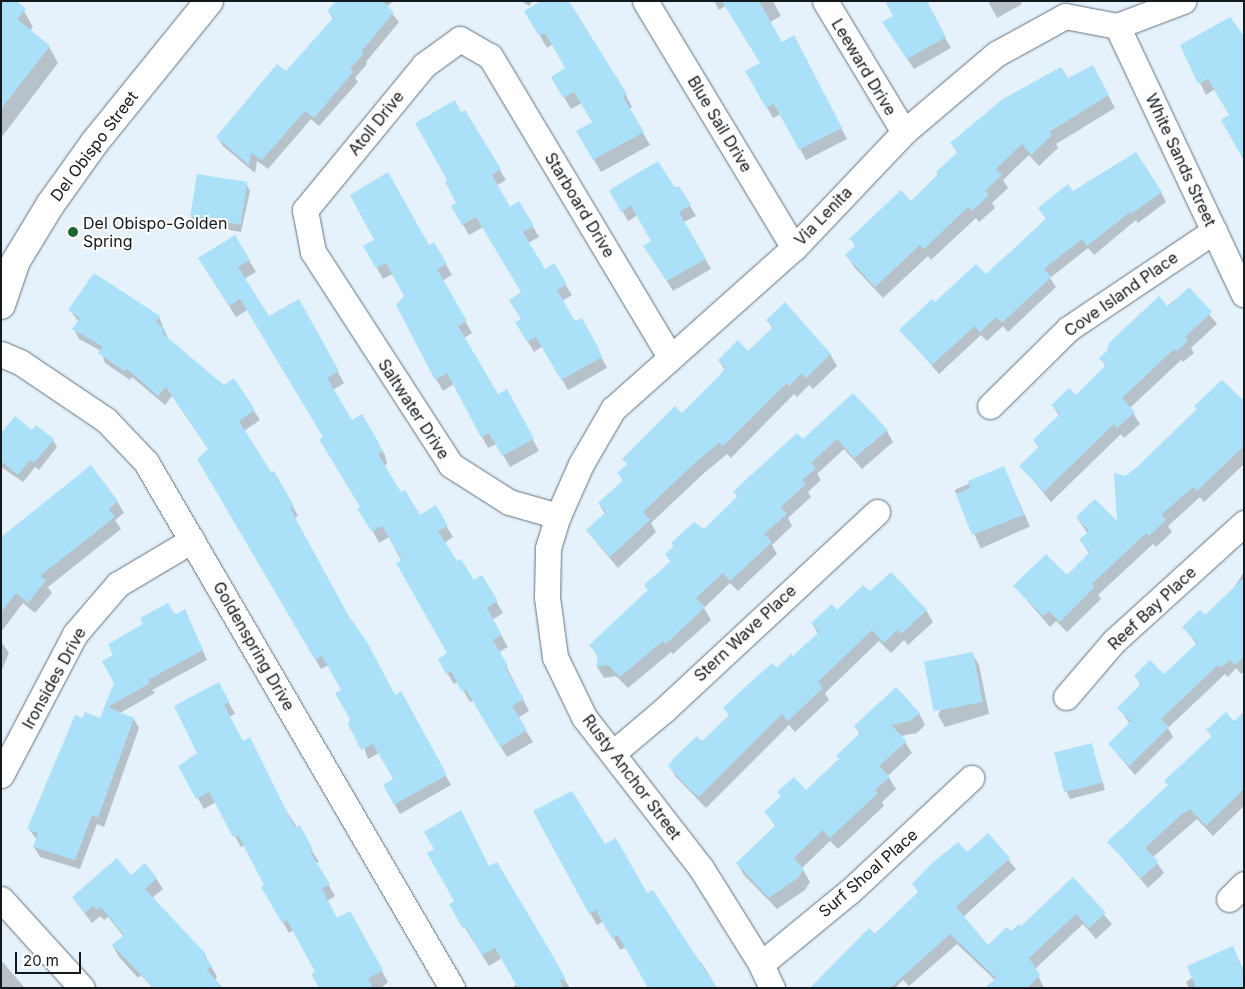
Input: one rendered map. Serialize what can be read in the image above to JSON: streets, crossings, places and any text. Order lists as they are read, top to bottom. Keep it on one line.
{"streets":{"main road":["Del Obispo Street"],"street":["Leeward Drive","Atoll Drive","Blue Sail Drive","White Sands Street","Starboard Drive","Via Lenita","Cove Island Place","Saltwater Drive","Reef Bay Place","Stern Wave Place","Goldenspring Drive","Ironsides Drive","Rusty Anchor Street","Surf Shoal Place"]},"crossings":[["Leeward Drive","Via Lenita"],["Atoll Drive","Starboard Drive"],["Atoll Drive","Saltwater Drive"],["Blue Sail Drive","Via Lenita"],["White Sands Street","Via Lenita"],["White Sands Street","Cove Island Place"],["Starboard Drive","Via Lenita"],["Via Lenita","Saltwater Drive"],["Via Lenita","Rusty Anchor Street"],["Stern Wave Place","Rusty Anchor Street"],["Goldenspring Drive","Ironsides Drive"],["Rusty Anchor Street","Surf Shoal Place"]],"places":["Del Obispo-Golden Spring"],"scale_bar":"20 m"}
